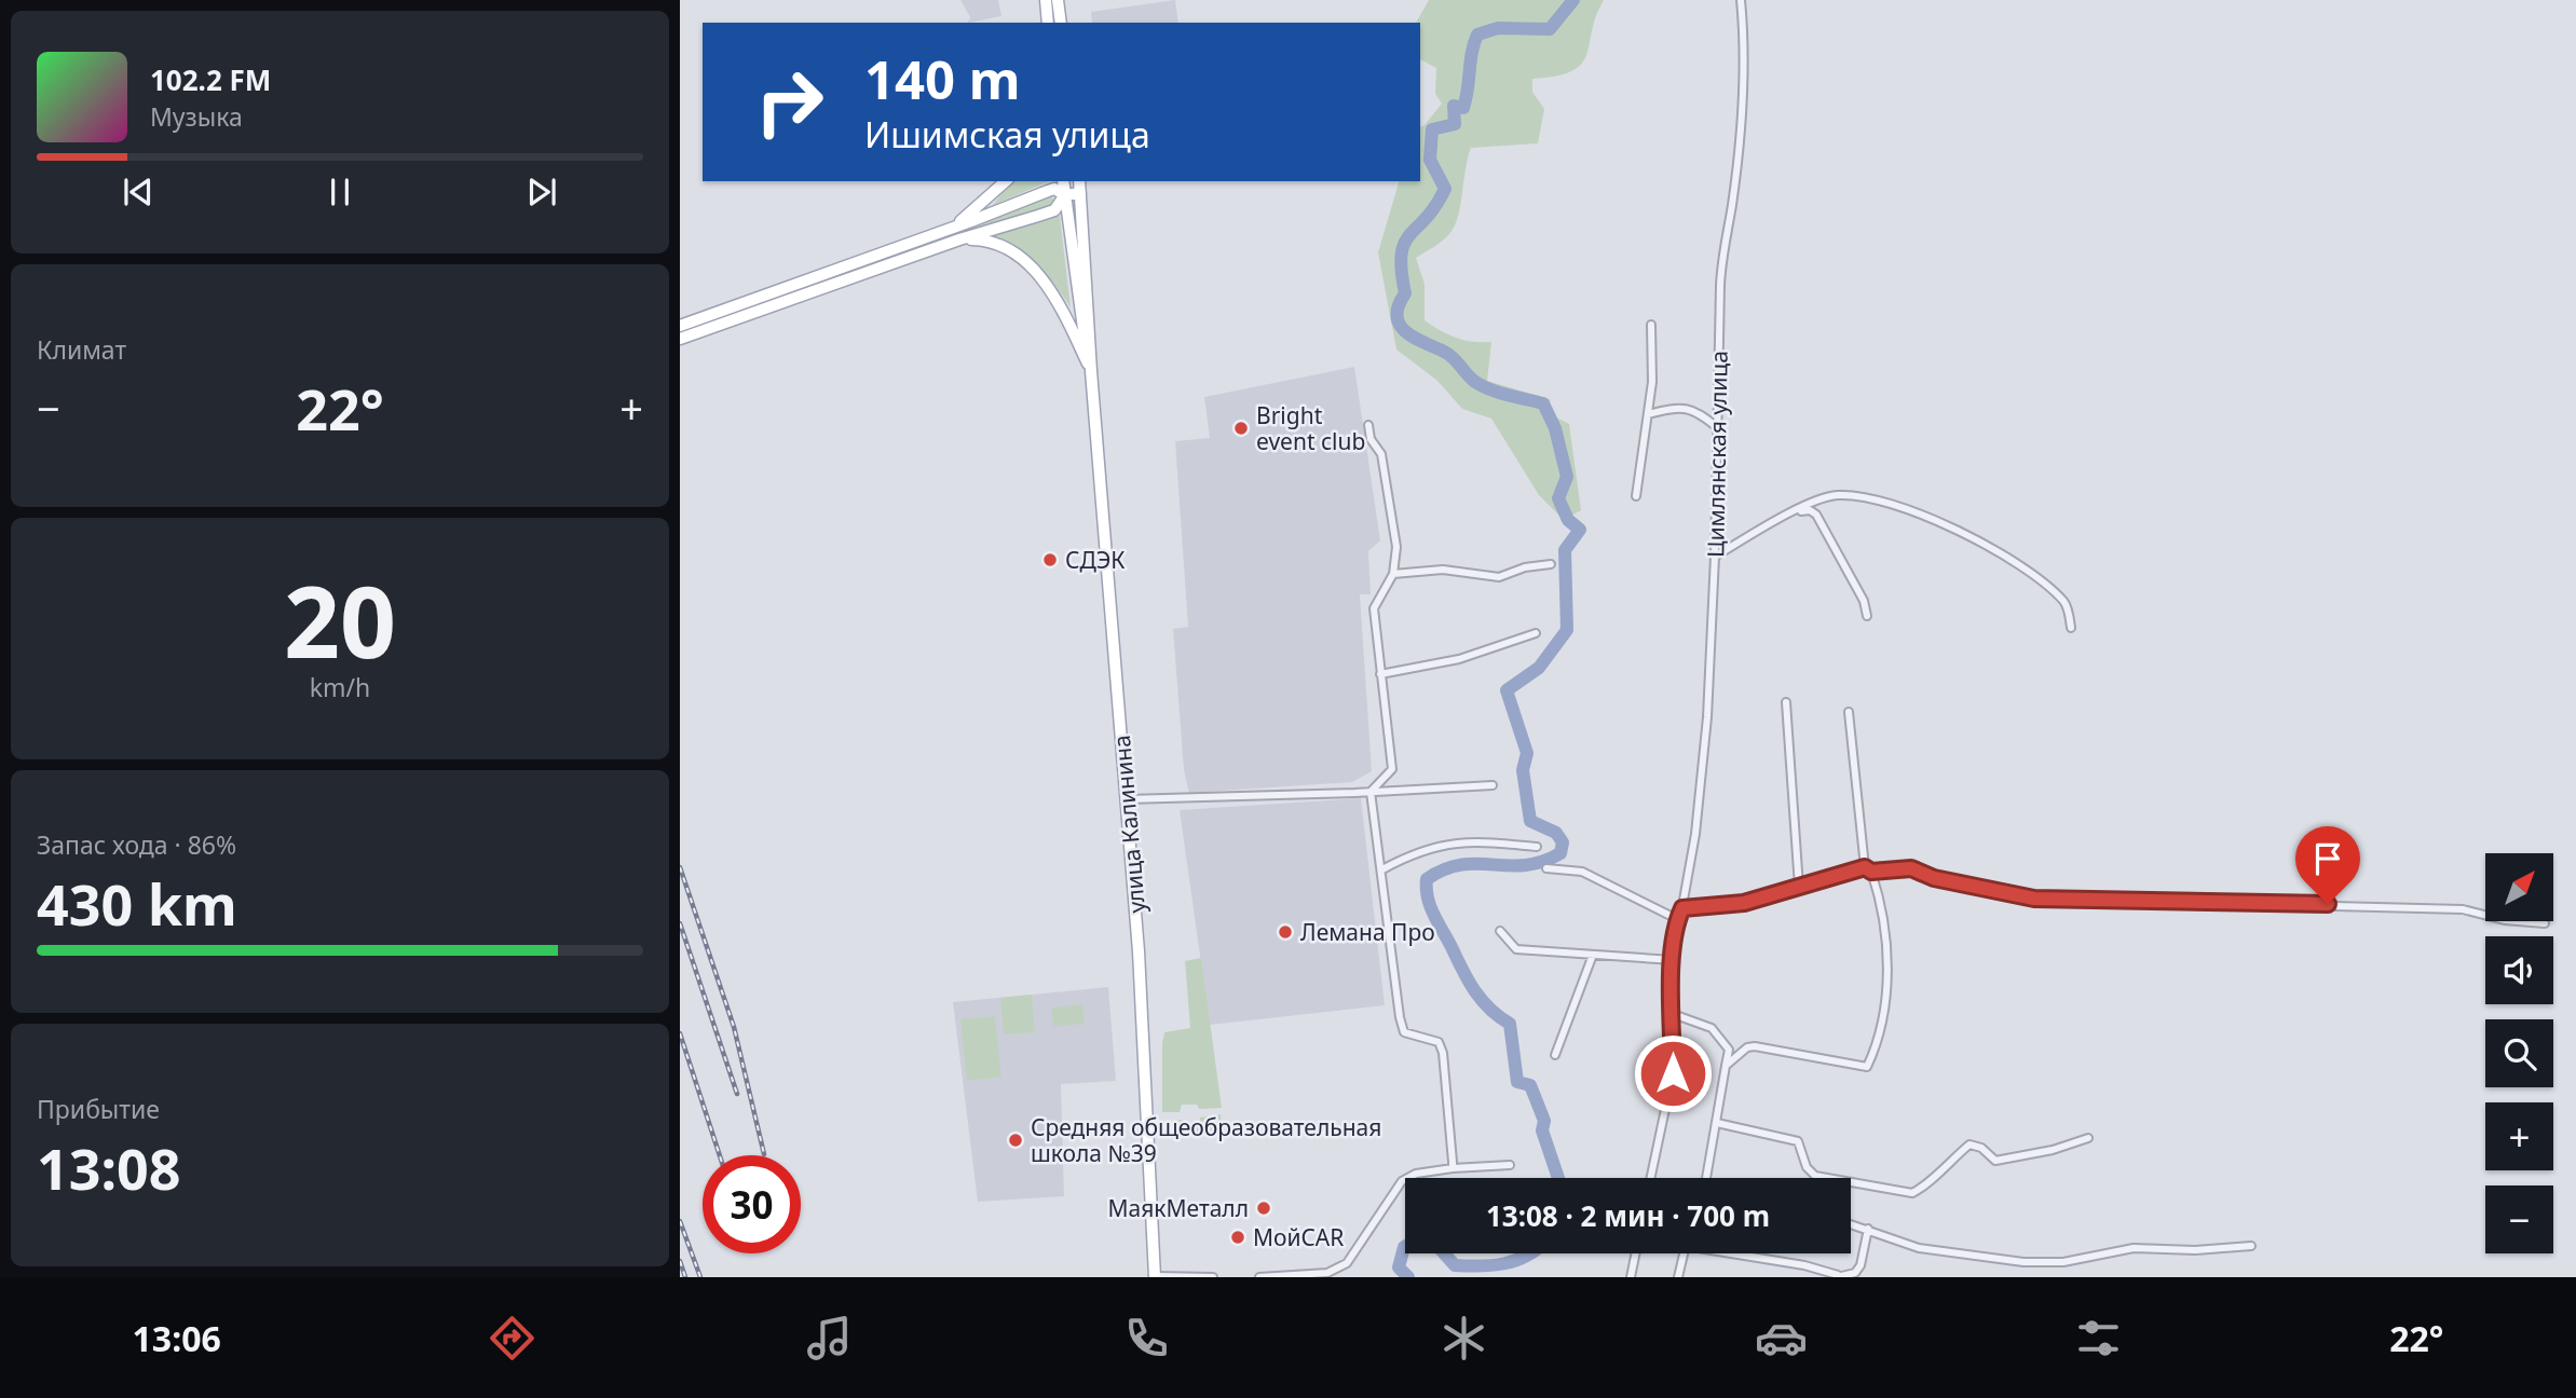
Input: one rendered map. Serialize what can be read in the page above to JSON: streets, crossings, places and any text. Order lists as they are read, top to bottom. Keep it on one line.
{"streets":{"main road":["улица Калинина"],"street":["Цимлянская улица"]},"places":["Bright event club","СДЭК","Лемана Про","Средняя общеобразовательная школа №39","МаякМеталл","МойCAR"],"north":"top right","page":{"turn":["140 m","Ишимская улица"],"song":["102.2 FM","Музыка"],"tile":["Климат",["20","km/h"],["Запас хода · 86%","430 km"],["Прибытие","13:08"]],"heat":["−","22°","+"],"map_buttons":["+","−"],"limit":"30","trip":"13:08 · 2 мин · 700 m","tabs":["13:06","22°"]}}
